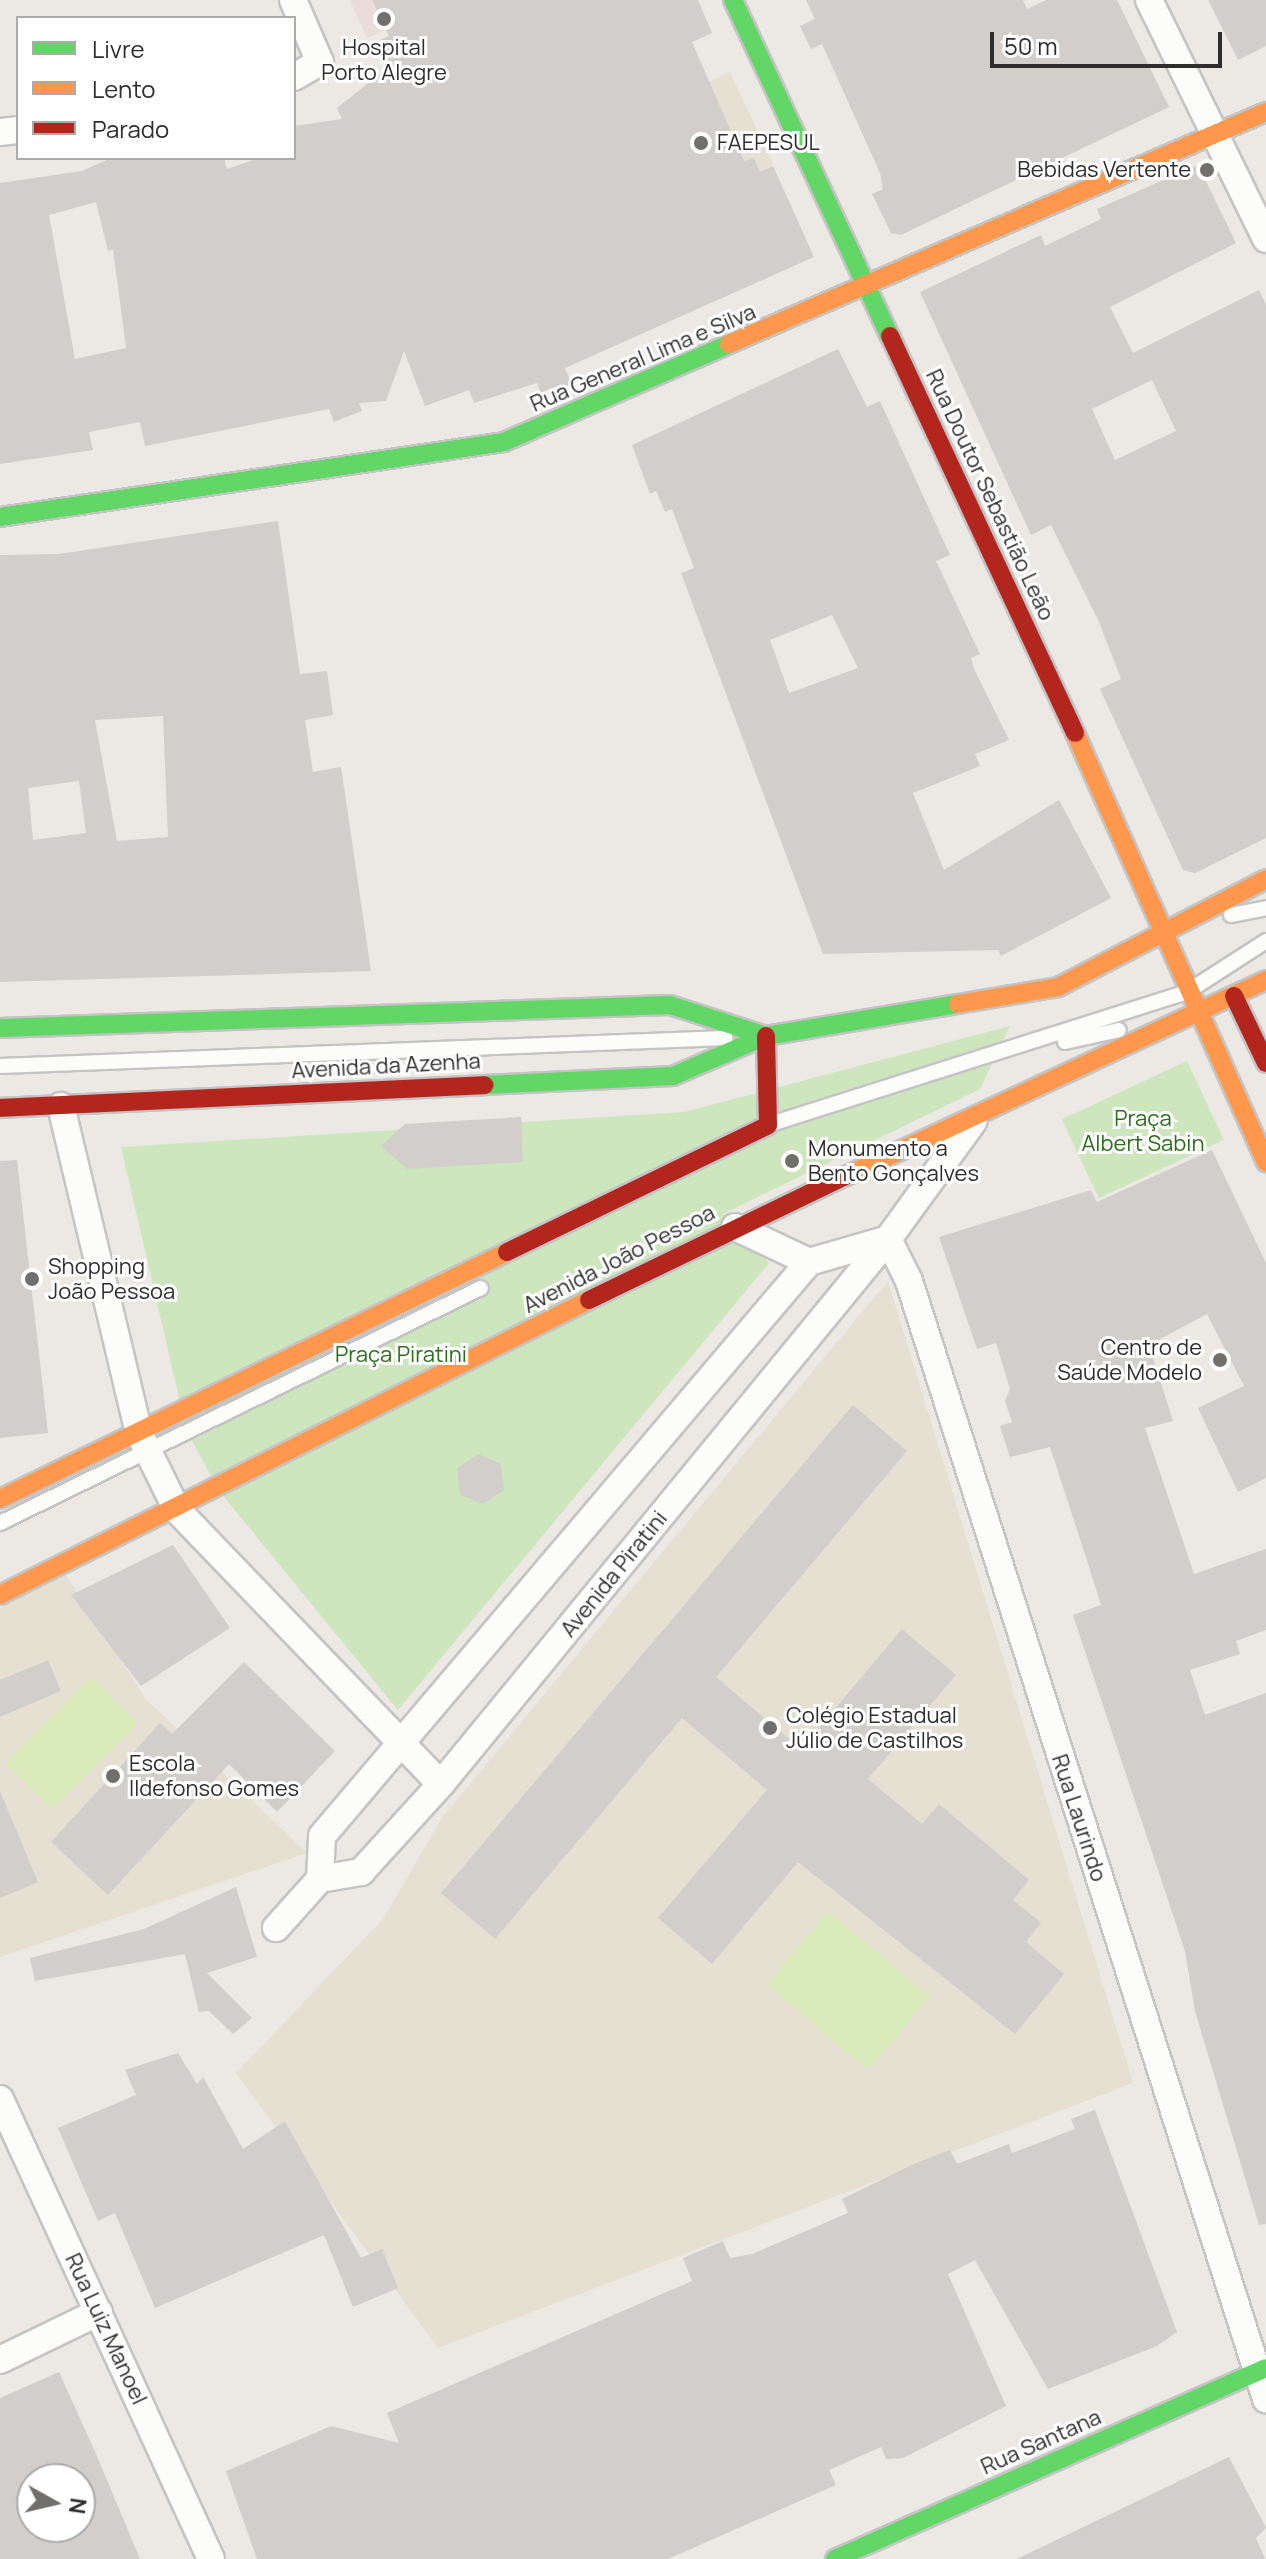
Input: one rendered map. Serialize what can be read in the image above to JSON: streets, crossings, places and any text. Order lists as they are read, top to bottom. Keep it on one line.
{"streets":{"main road":["Rua General Lima e Silva","Rua Doutor Sebastião Leão","Avenida da Azenha","Avenida João Pessoa","Rua Santana"],"street":["Avenida Piratini","Rua Laurindo","Rua Luiz Manoel"]},"crossings":[["Rua General Lima e Silva","Rua Doutor Sebastião Leão"],["Rua Doutor Sebastião Leão","Avenida da Azenha"],["Rua Doutor Sebastião Leão","Avenida João Pessoa"],["Avenida João Pessoa","Avenida Piratini"],["Avenida Piratini","Rua Laurindo"],["Rua Laurindo","Rua Santana"]],"parks":["Praça Albert Sabin","Praça Piratini"],"places":["Hospital Porto Alegre","FAEPESUL","Bebidas Vertente","Monumento a Bento Gonçalves","Shopping João Pessoa","Centro de Saúde Modelo","Colégio Estadual Júlio de Castilhos","Escola Ildefonso Gomes"],"legend":["Livre","Lento","Parado"],"scale_bar":"50 m","north":"right"}
